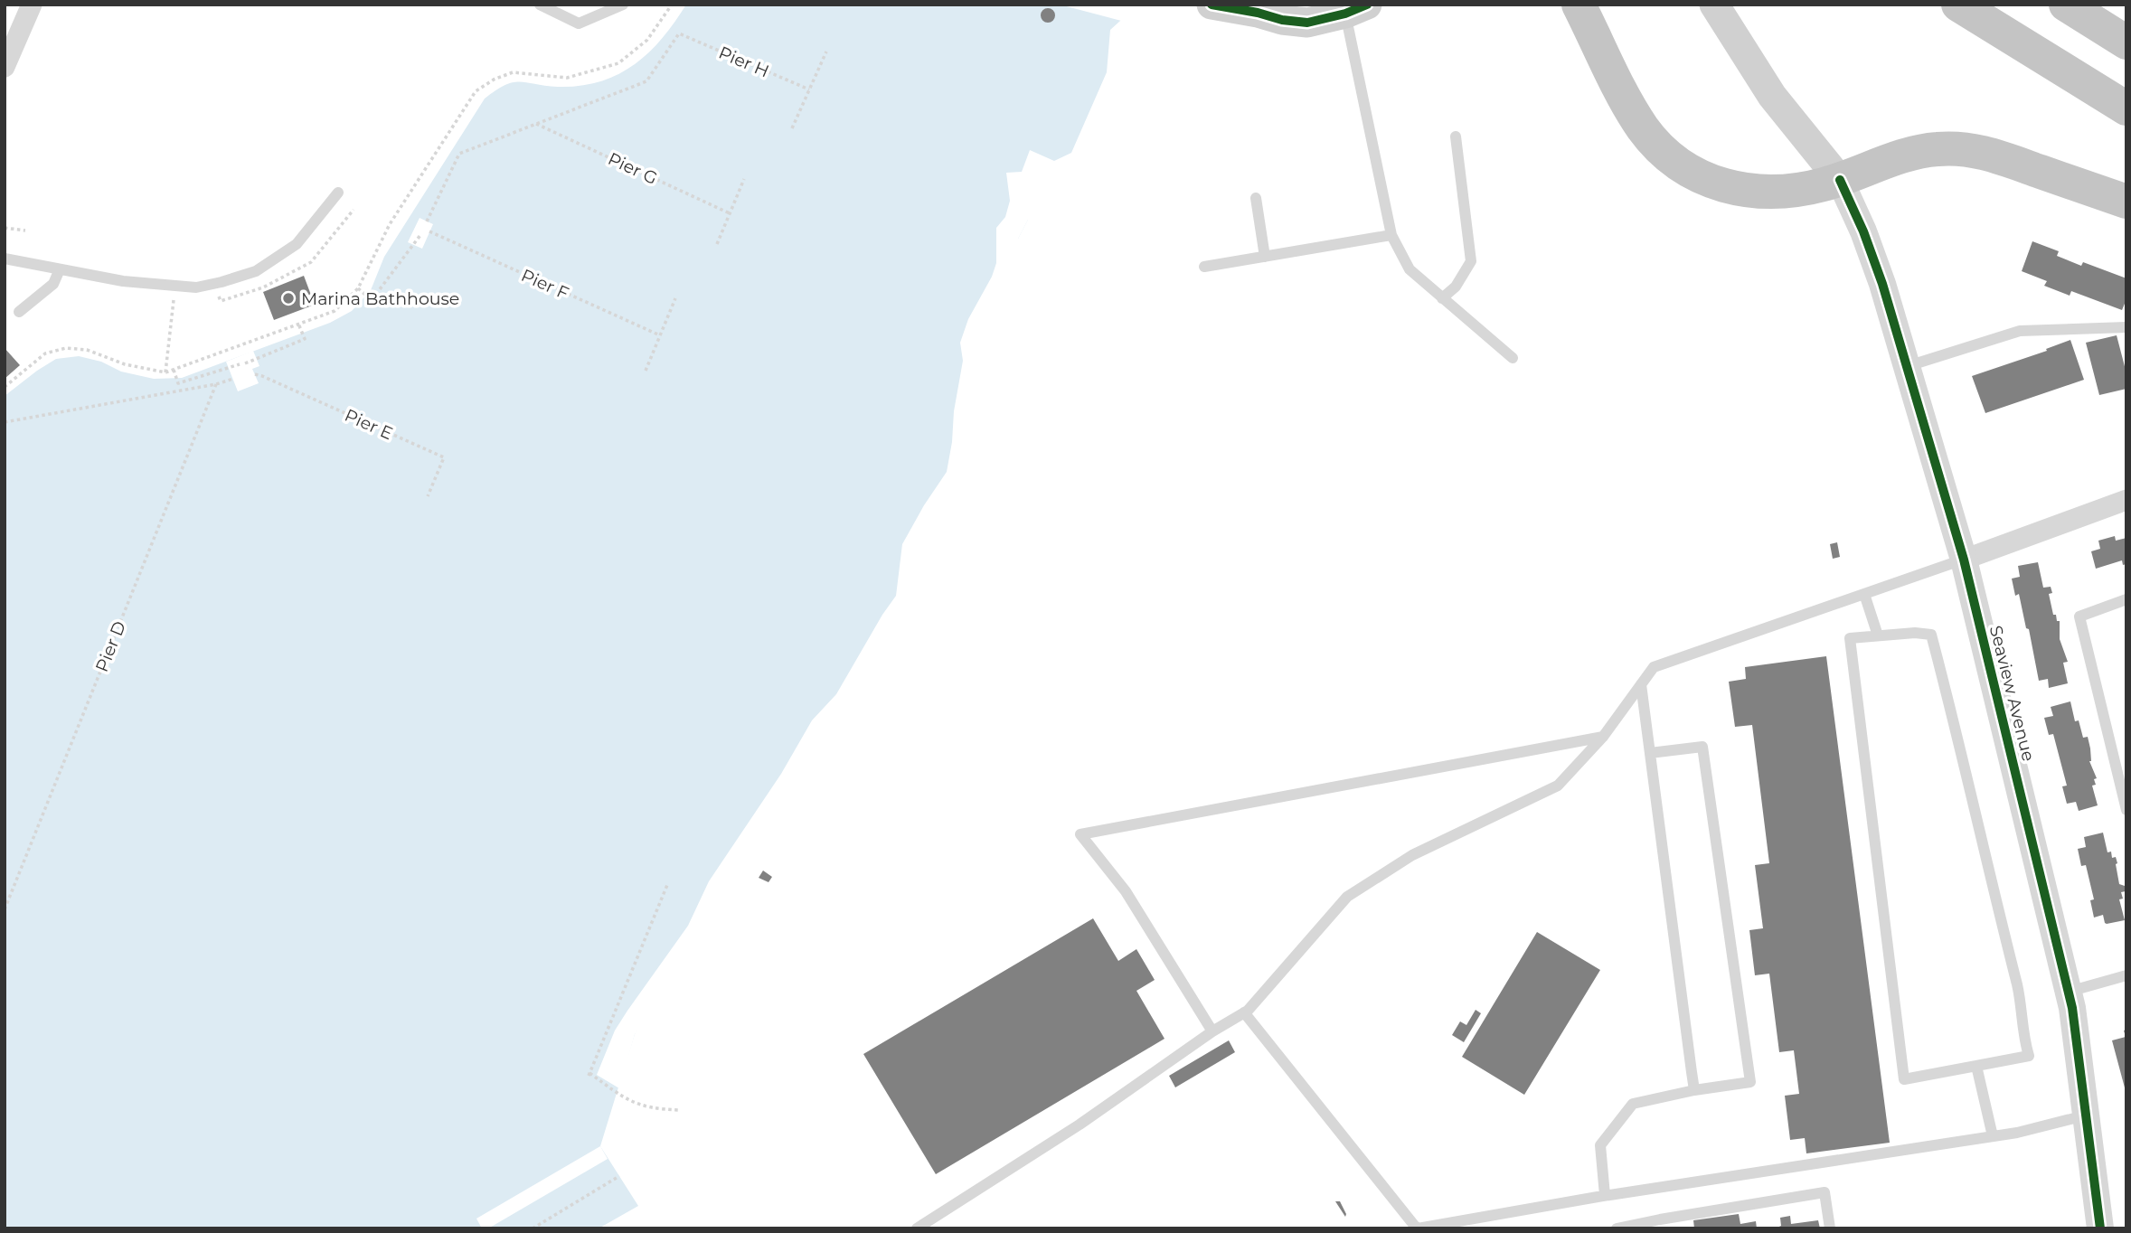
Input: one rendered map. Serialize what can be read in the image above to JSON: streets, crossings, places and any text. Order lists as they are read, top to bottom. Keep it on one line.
{"streets":{"main road":["Seaview Avenue"],"path":["Pier H","Pier G","Pier F","Pier E","Pier D"]},"crossings":[["Pier H","Pier G"]],"places":["Marina Bathhouse"]}
